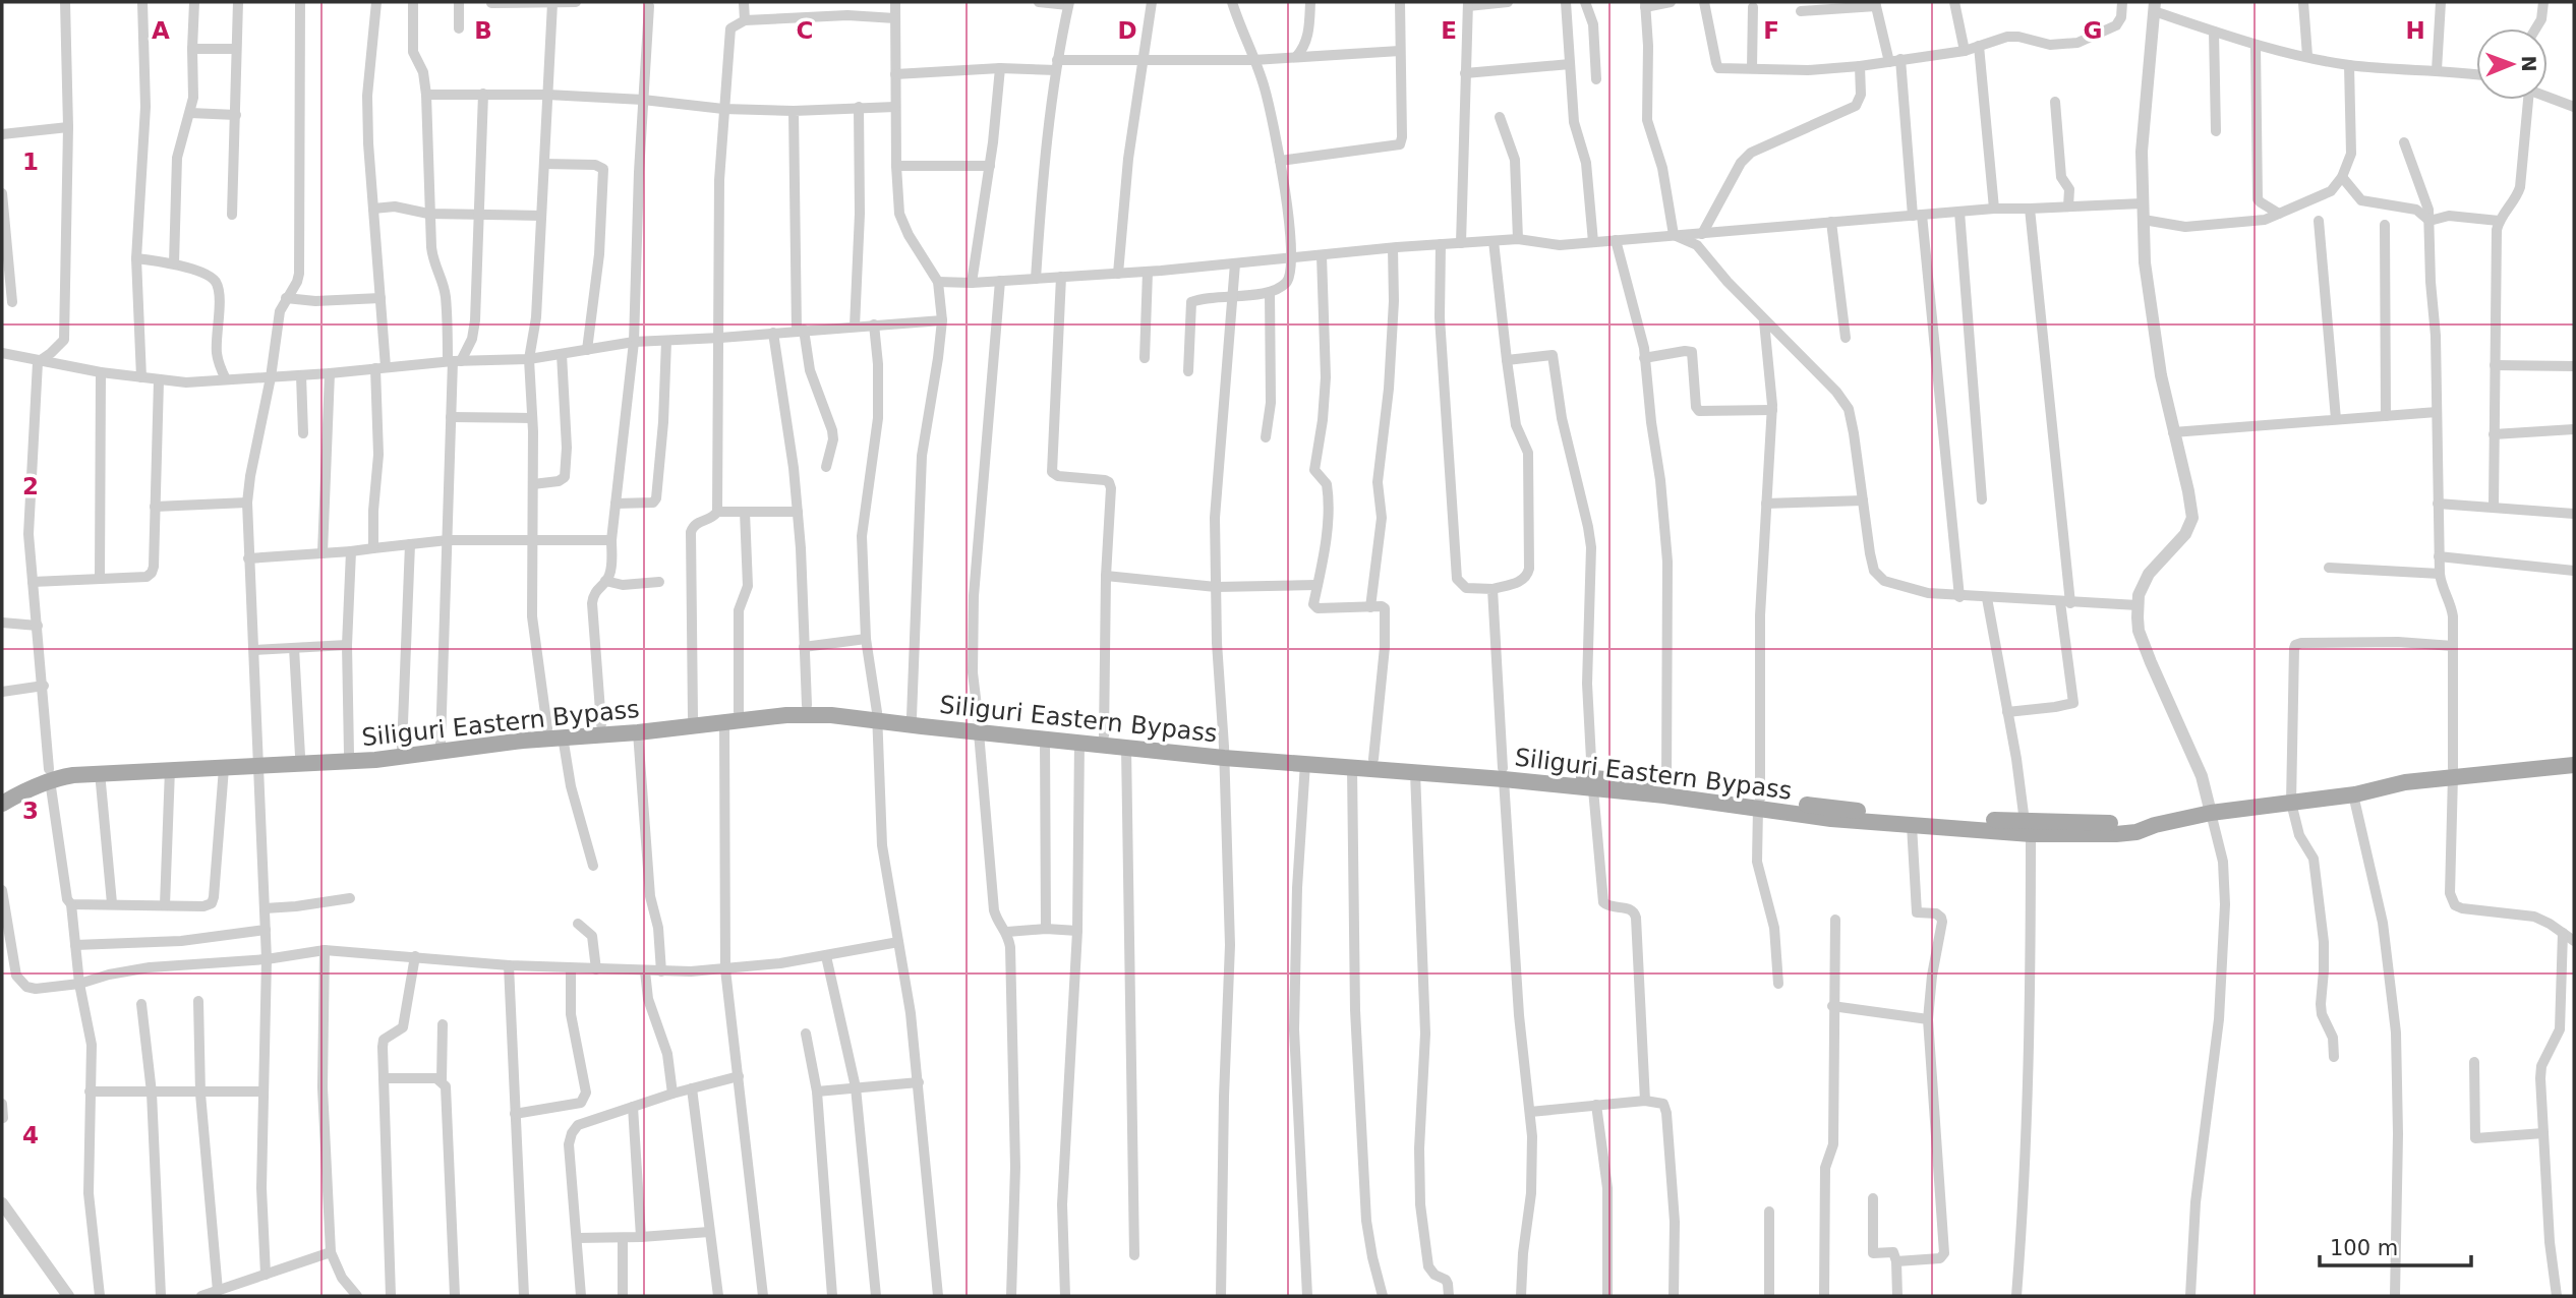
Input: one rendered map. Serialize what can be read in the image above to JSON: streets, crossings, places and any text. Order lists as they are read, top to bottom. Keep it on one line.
{"streets":{"main road":["Siliguri Eastern Bypass"]},"scale_bar":"100 m","north":"right","grid":{"columns":["A","B","C","D","E","F","G","H"],"rows":["1","2","3","4"]}}
